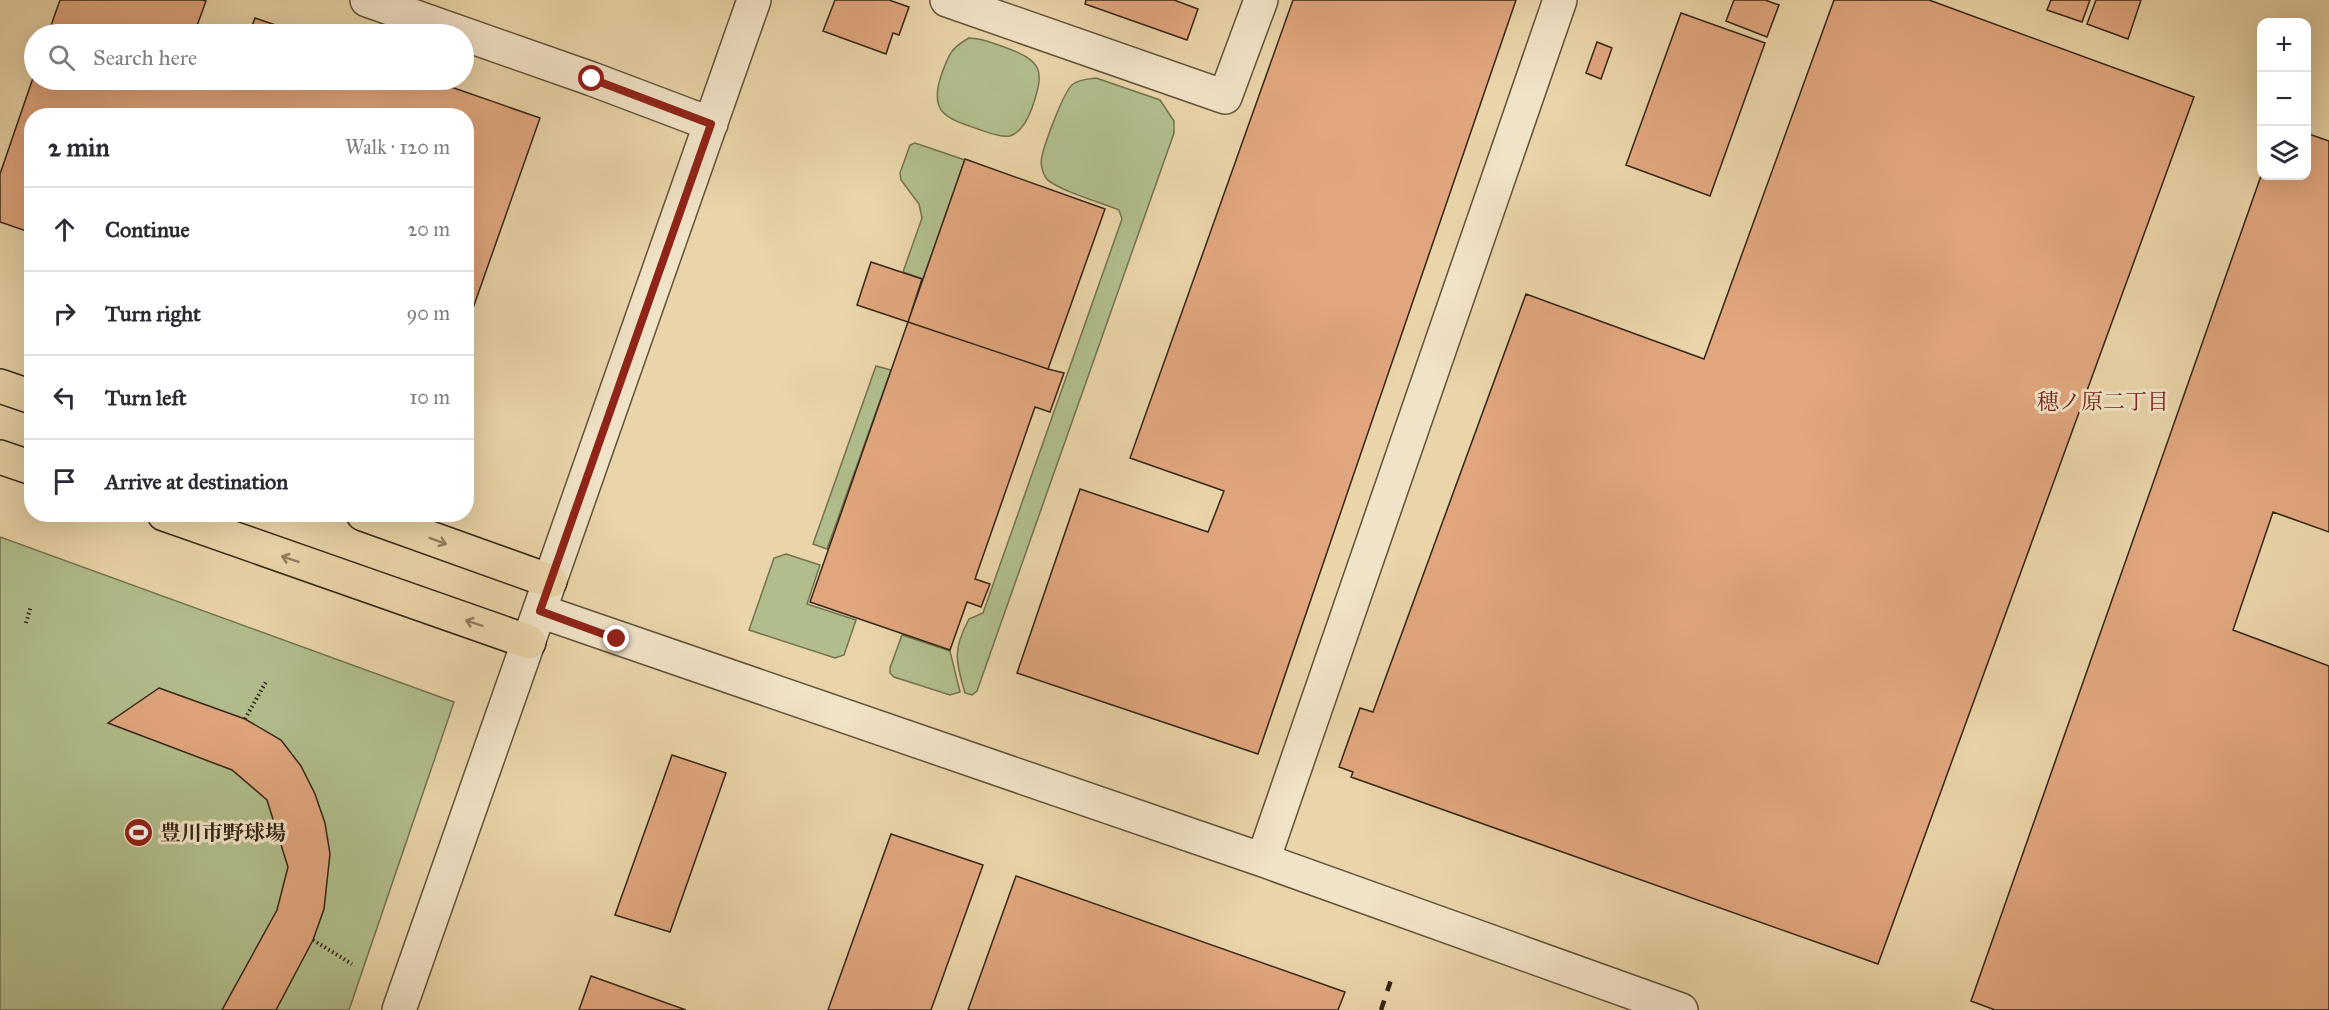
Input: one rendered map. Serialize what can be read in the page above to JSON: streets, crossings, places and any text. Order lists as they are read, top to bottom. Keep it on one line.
{"districts":["穂ノ原二丁目"],"places":{"sports":["豊川市野球場"]},"page":{"map_buttons":["+","−"],"search":"Search here","heading":["2 min","Walk · 120 m"],"list":[["Continue","20 m"],["Turn right","90 m"],["Turn left","10 m"],"Arrive at destination"]}}
